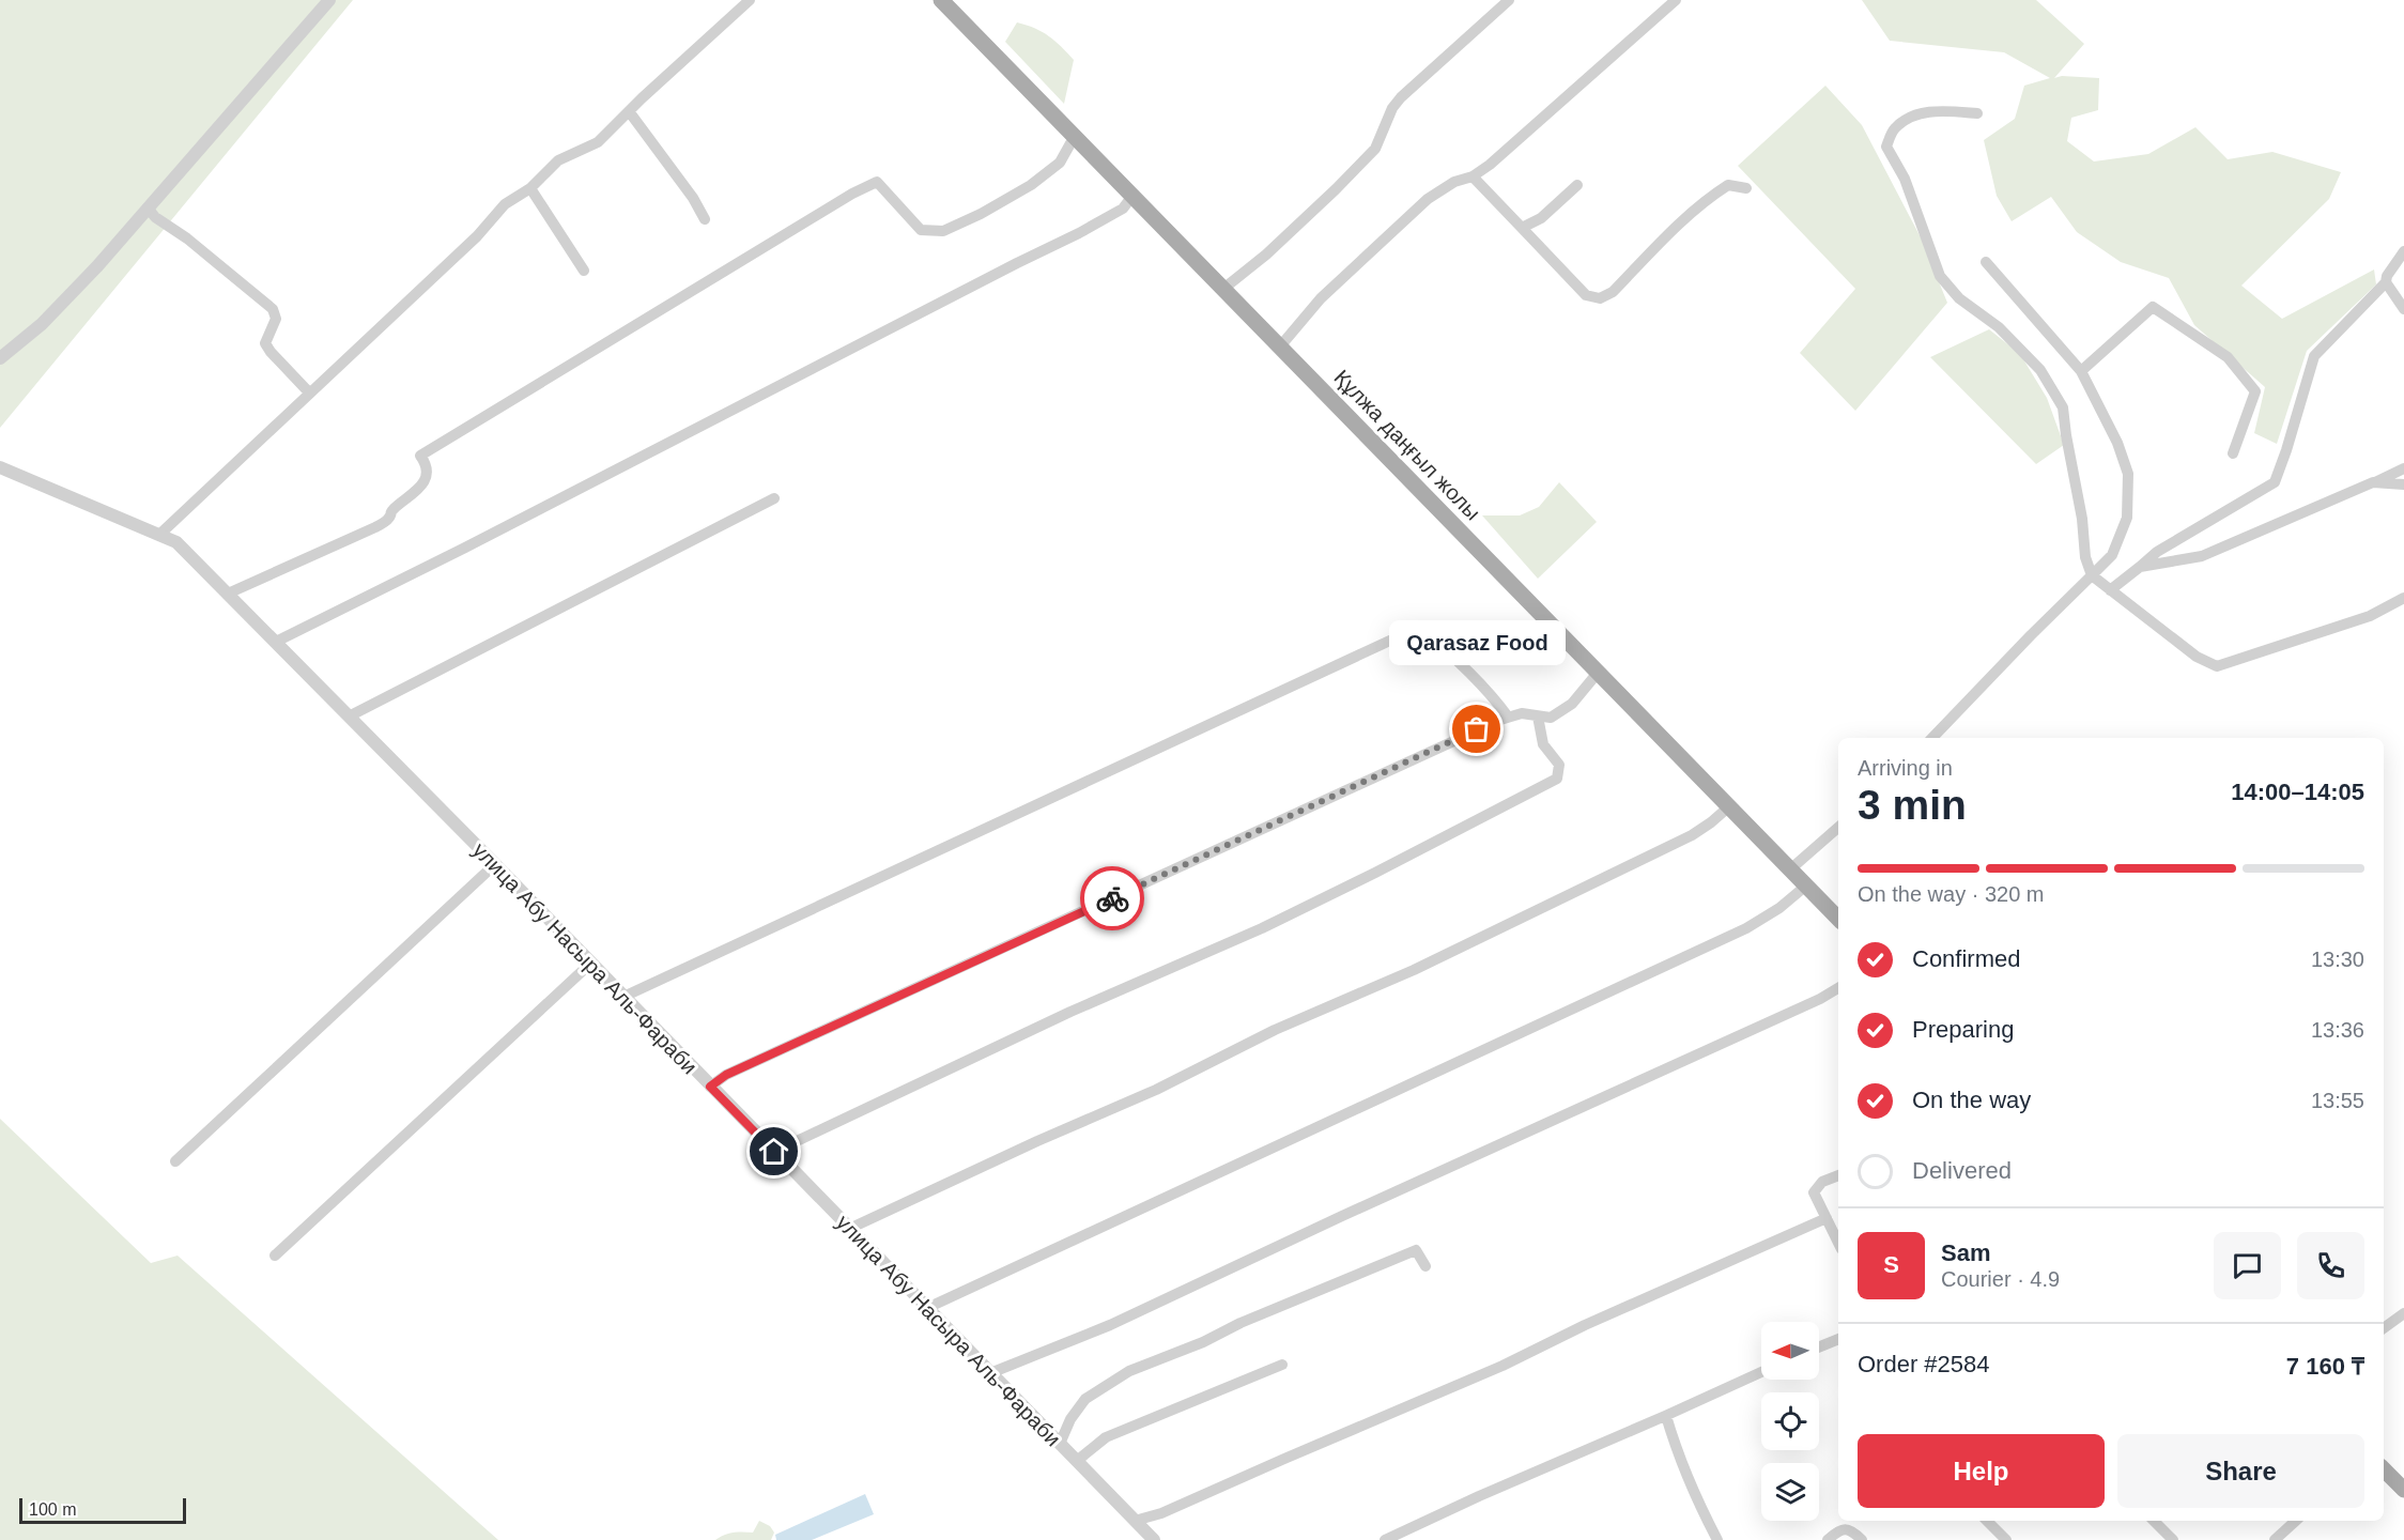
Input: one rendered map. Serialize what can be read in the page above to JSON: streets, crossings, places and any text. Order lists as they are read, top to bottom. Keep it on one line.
{"streets":{"main road":["Құлжа даңғыл жолы"],"street":["улица Абу Насыра Аль-Фараби"]},"places":["Qarasaz Food"],"scale_bar":"100 m","north":"left","page":{"bubble":"Qarasaz Food","heading":["3 min","Arriving in","14:00–14:05"],"panel":["Sam","Courier · 4.9","Order #2584","7 160 ₸"],"bar":"On the way · 320 m","list":[["Confirmed","13:30"],["Preparing","13:36"],["On the way","13:55"],"Delivered"],"round":"S","buttons":["Help","Share"],"scale":"100 m"}}
